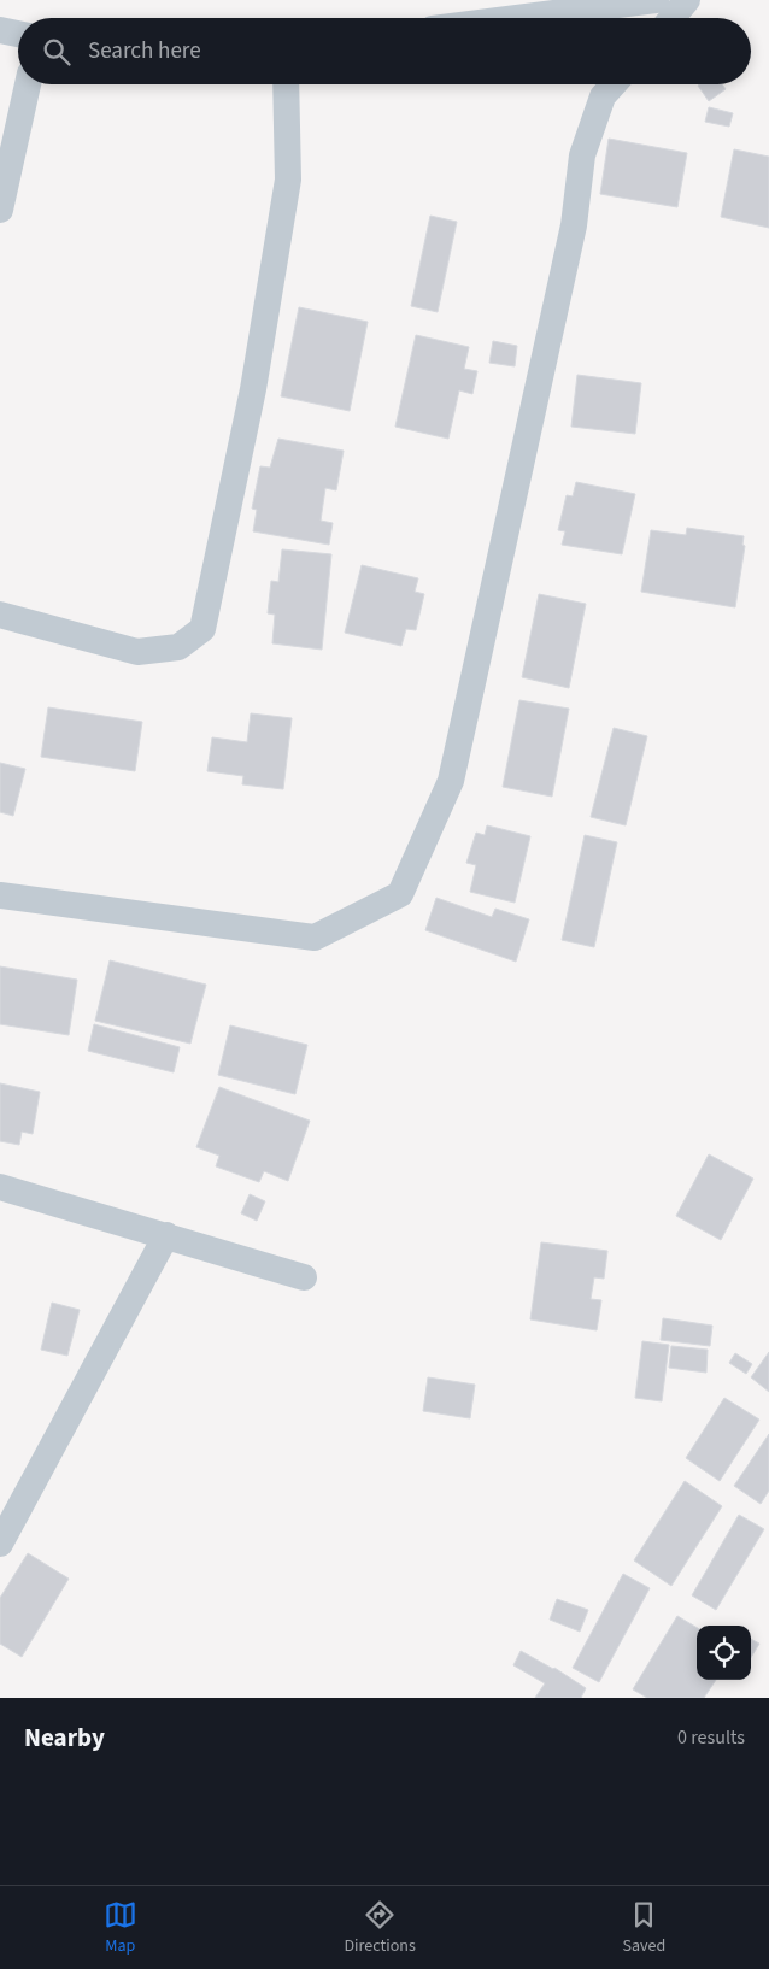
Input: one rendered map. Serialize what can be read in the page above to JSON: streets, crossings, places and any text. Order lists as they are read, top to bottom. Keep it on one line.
{"page":{"search":"Search here","heading":["Nearby","0 results"],"nav":["Map","Directions","Saved"]}}
